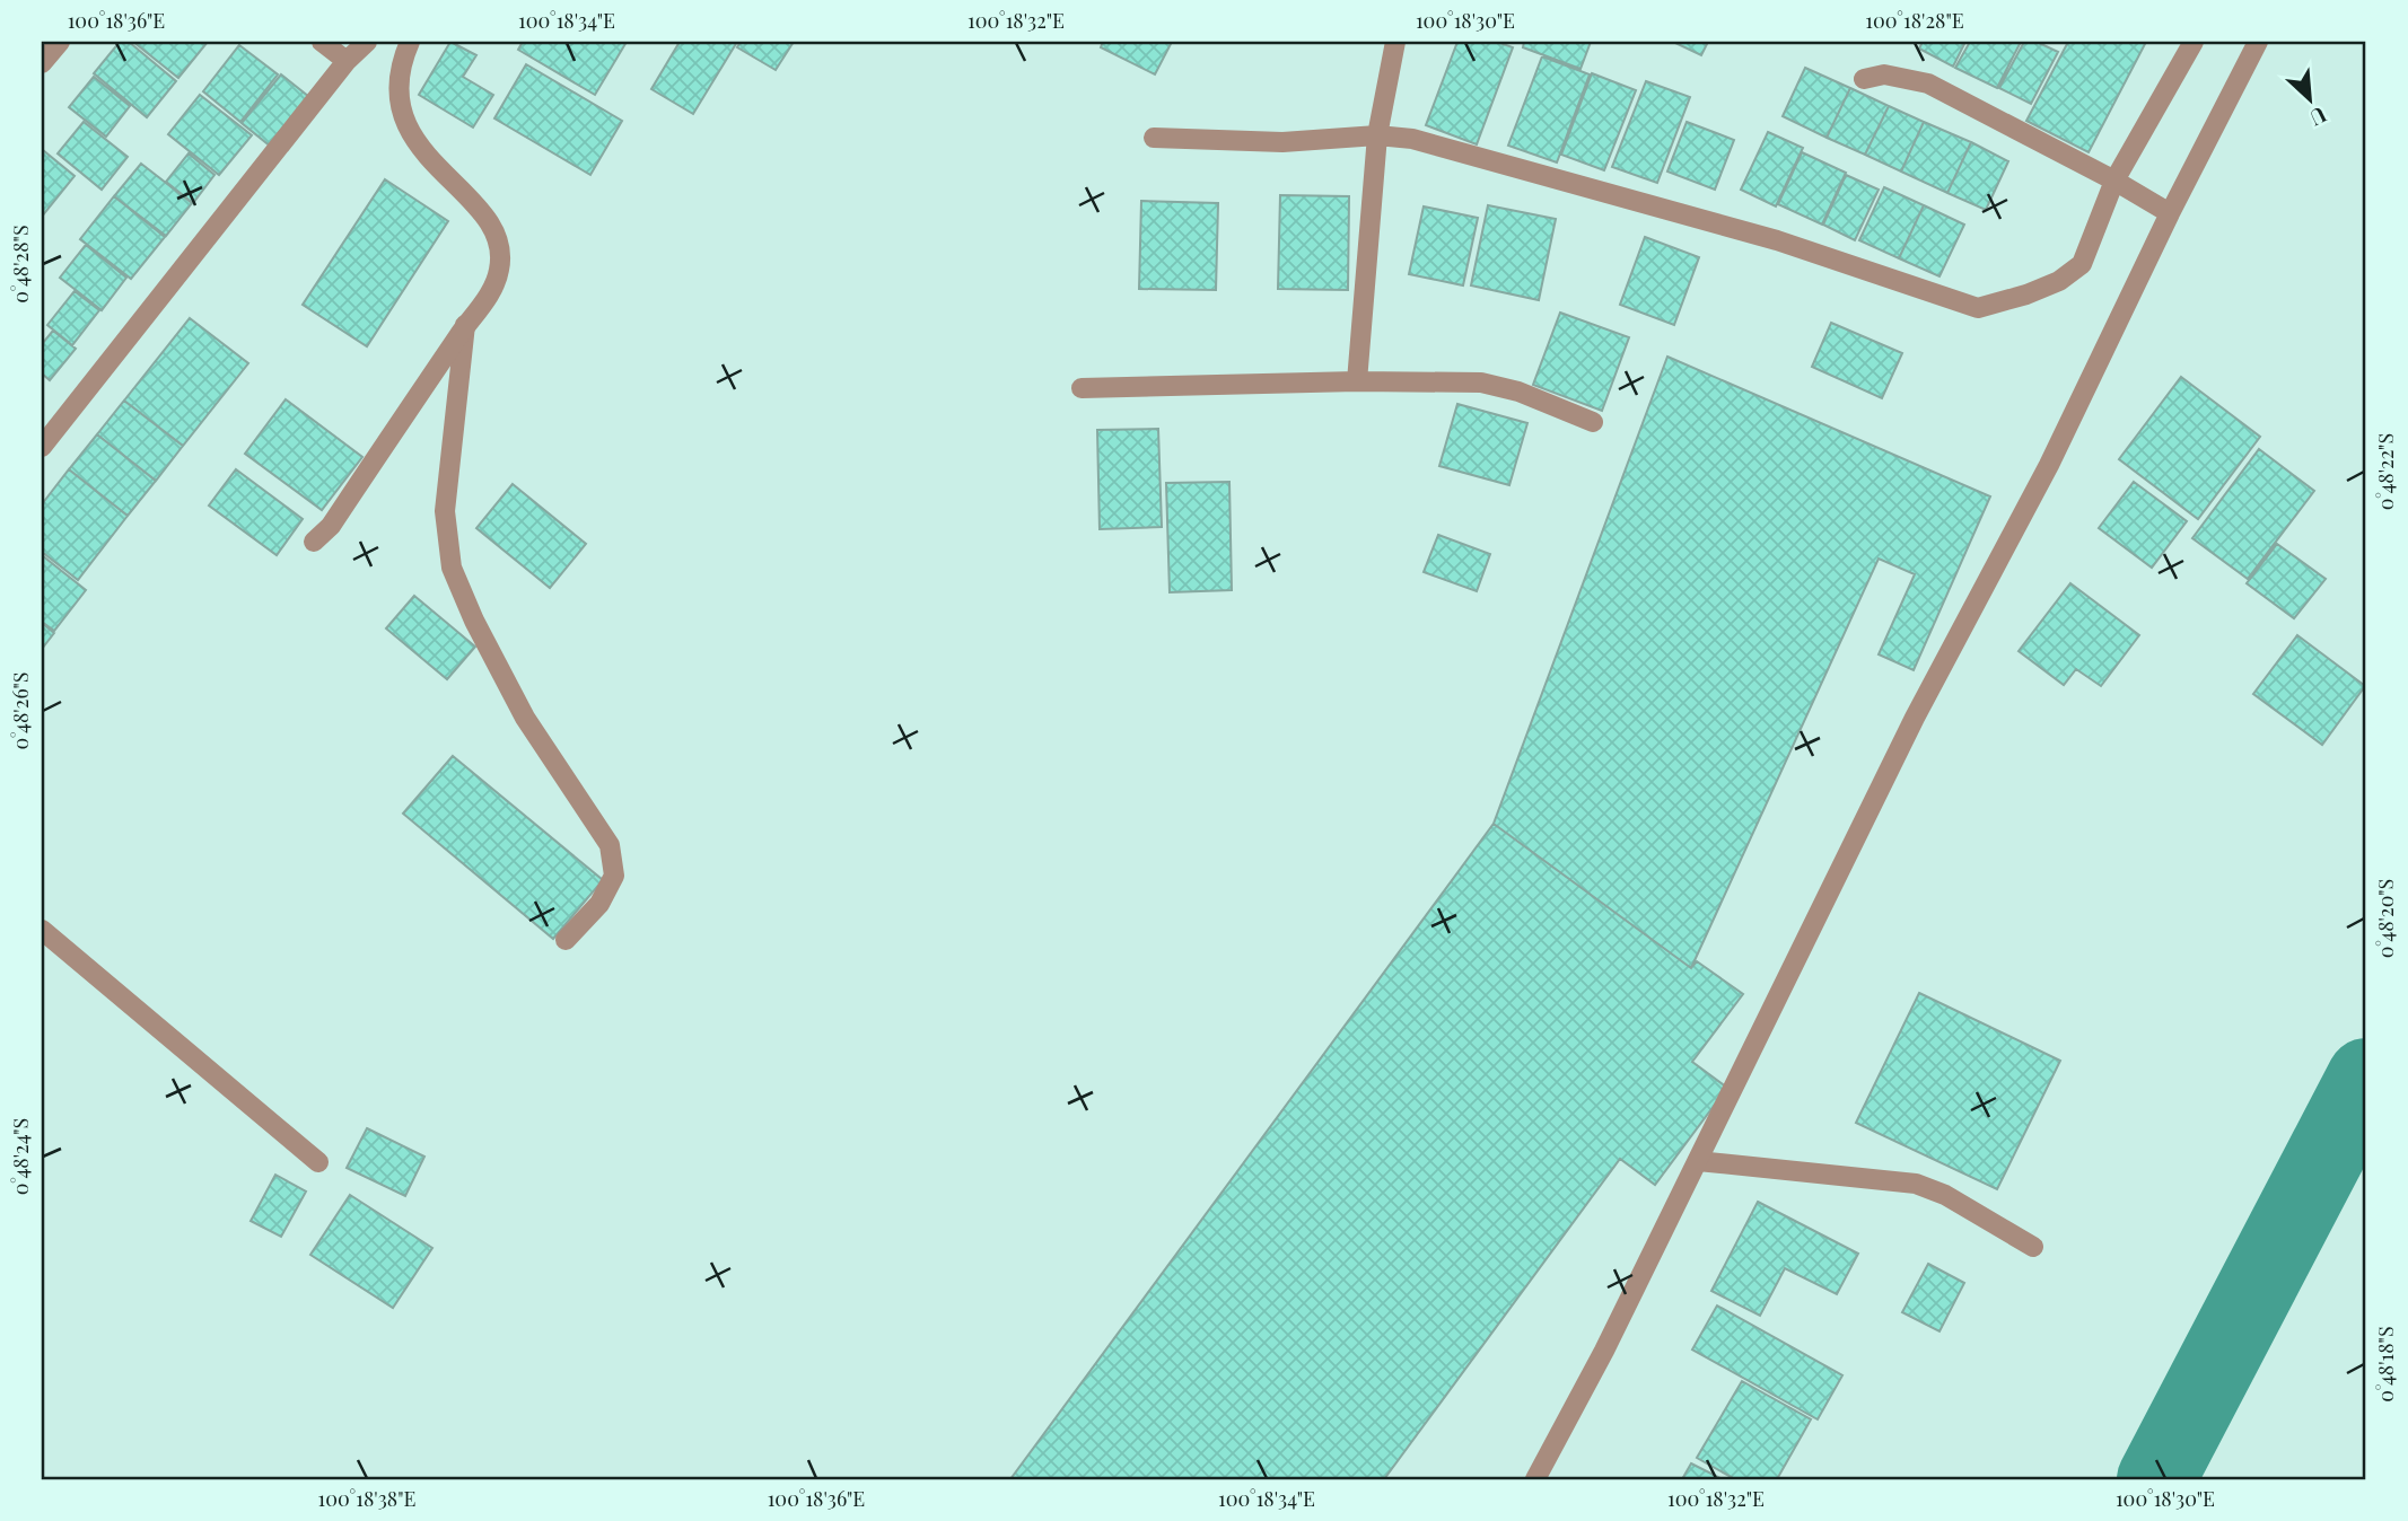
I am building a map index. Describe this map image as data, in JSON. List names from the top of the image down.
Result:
{
  "north": "bottom right",
  "coordinates": [
    "100°18'36\"E",
    "100°18'34\"E",
    "100°18'32\"E",
    "100°18'30\"E",
    "100°18'28\"E",
    "0°48'28\"S",
    "0°48'22\"S",
    "0°48'26\"S",
    "0°48'20\"S",
    "0°48'24\"S",
    "0°48'18\"S",
    "100°18'38\"E"
  ]
}
